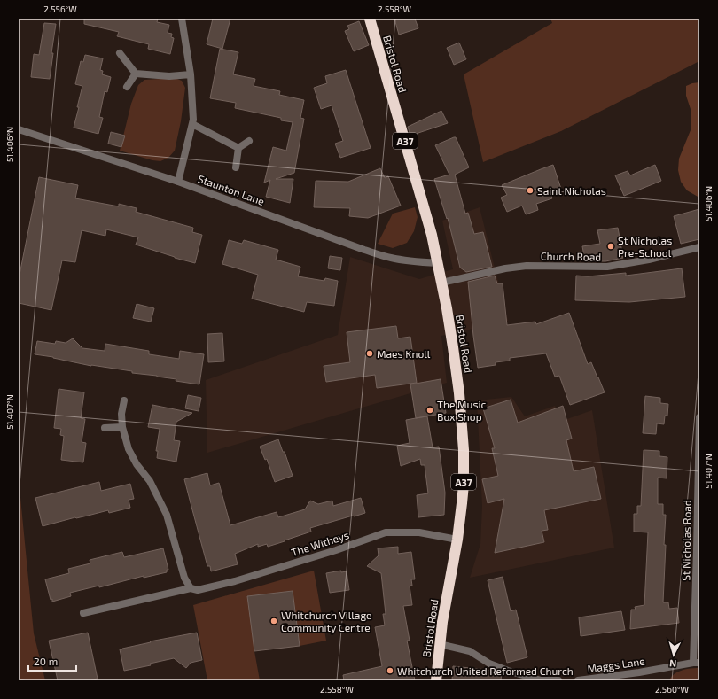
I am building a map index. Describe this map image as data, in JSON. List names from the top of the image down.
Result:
{
  "streets": {
    "highway": ["Bristol Road", "A37"],
    "street": [
      "Staunton Lane",
      "Church Road",
      "St Nicholas Road",
      "The Witheys",
      "Maggs Lane"
    ]
  },
  "crossings": [
    ["Bristol Road", "Staunton Lane"],
    ["Bristol Road", "Church Road"],
    ["Bristol Road", "The Witheys"],
    ["St Nicholas Road", "Maggs Lane"]
  ],
  "places": [
    "Saint Nicholas",
    "St Nicholas Pre-School",
    "Maes Knoll",
    "The Music Box Shop",
    "Whitchurch Village Community Centre",
    "Whitchurch United Reformed Church"
  ],
  "scale_bar": "20 m",
  "north": "bottom",
  "coordinates": [
    "2.556°W",
    "2.558°W",
    "51.406°N",
    "51.407°N",
    "2.560°W"
  ]
}
